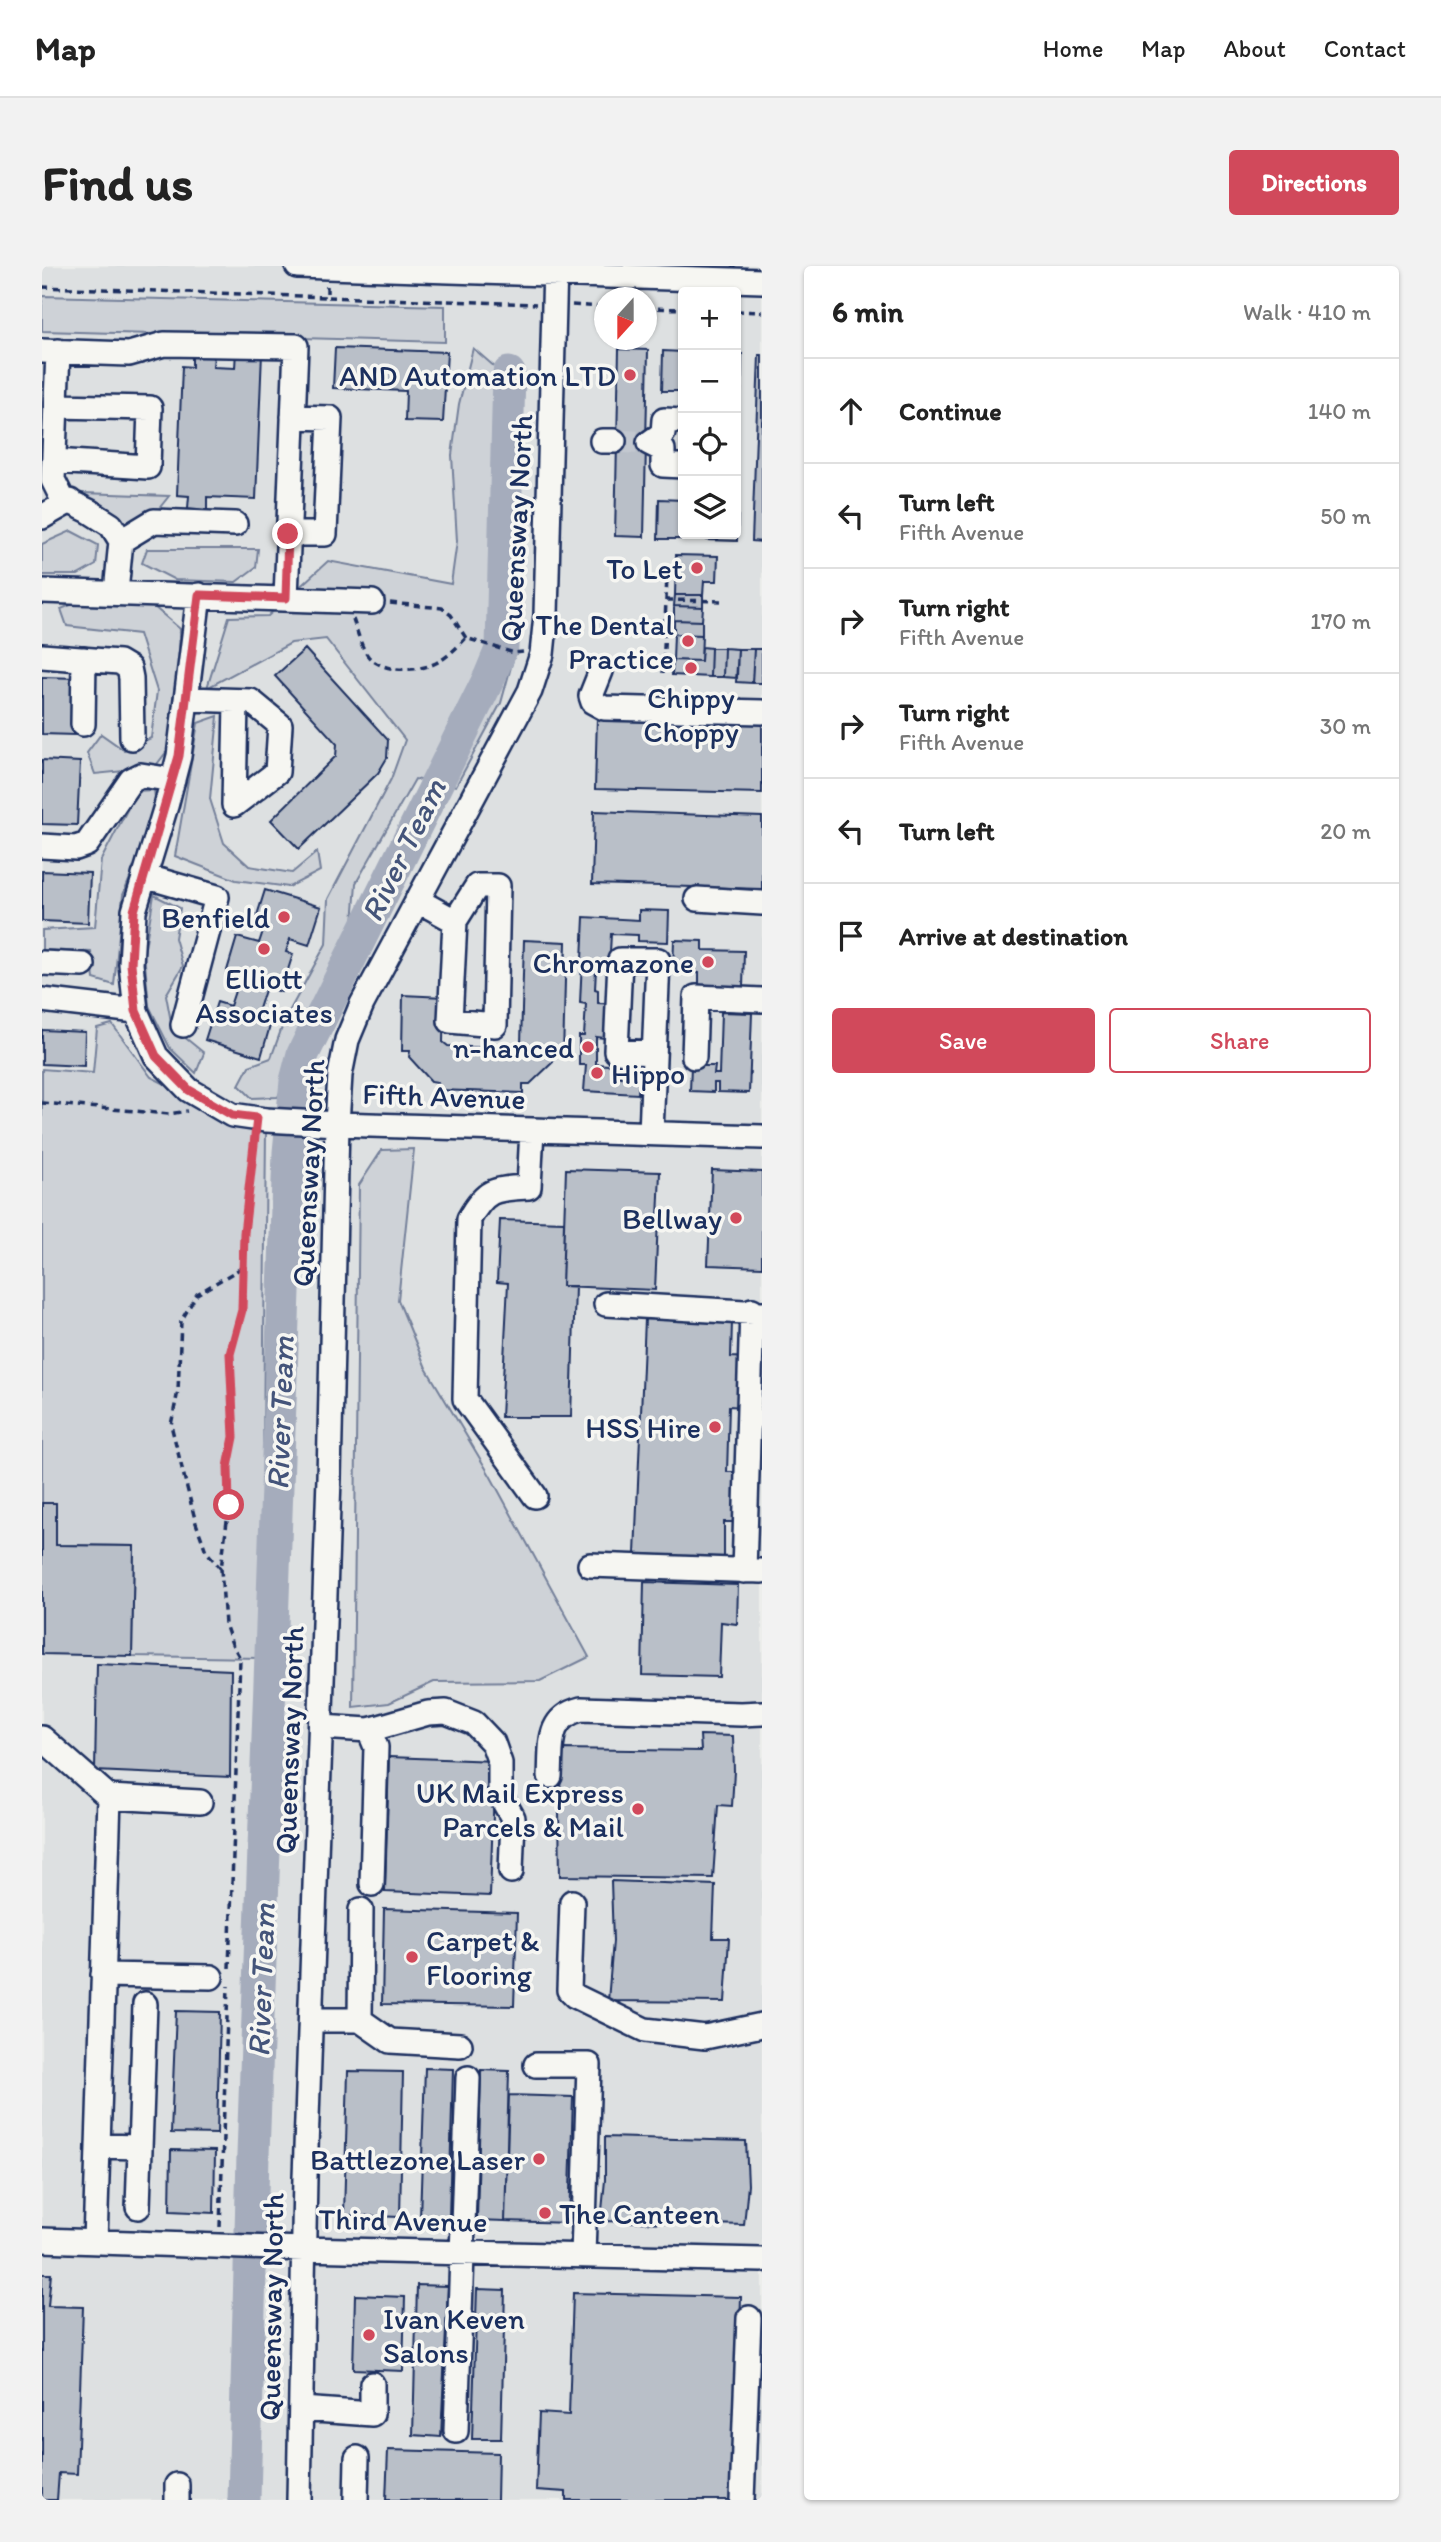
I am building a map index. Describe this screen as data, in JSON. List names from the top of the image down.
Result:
{
  "streets": {
    "street": ["Queensway North", "Fifth Avenue", "Third Avenue"]
  },
  "crossings": [
    ["Queensway North", "Fifth Avenue"],
    ["Queensway North", "Third Avenue"]
  ],
  "water": ["River Team"],
  "places": [
    "AND Automation LTD",
    "To Let",
    "The Dental Practice",
    "Chippy Choppy",
    "Benfield",
    "Elliott Associates",
    "Chromazone",
    "n-hanced",
    "Hippo",
    "Bellway",
    "HSS Hire",
    "UK Mail Express Parcels & Mail",
    "Carpet & Flooring",
    "Battlezone Laser",
    "The Canteen",
    "Ivan Keven Salons"
  ],
  "north": "bottom",
  "page": {
    "header": "Map",
    "nav": [
      "Home",
      "Map",
      "About",
      "Contact"
    ],
    "buttons": [
      "Directions",
      ["Save", "Share"]
    ],
    "title": "Find us",
    "heading": ["6 min", "Walk · 410 m"],
    "map_buttons": ["+", "−"],
    "list": [
      ["Continue", "140 m"],
      ["Turn left", "Fifth Avenue", "50 m"],
      ["Turn right", "Fifth Avenue", "170 m"],
      ["Turn right", "Fifth Avenue", "30 m"],
      ["Turn left", "20 m"],
      "Arrive at destination"
    ]
  }
}
